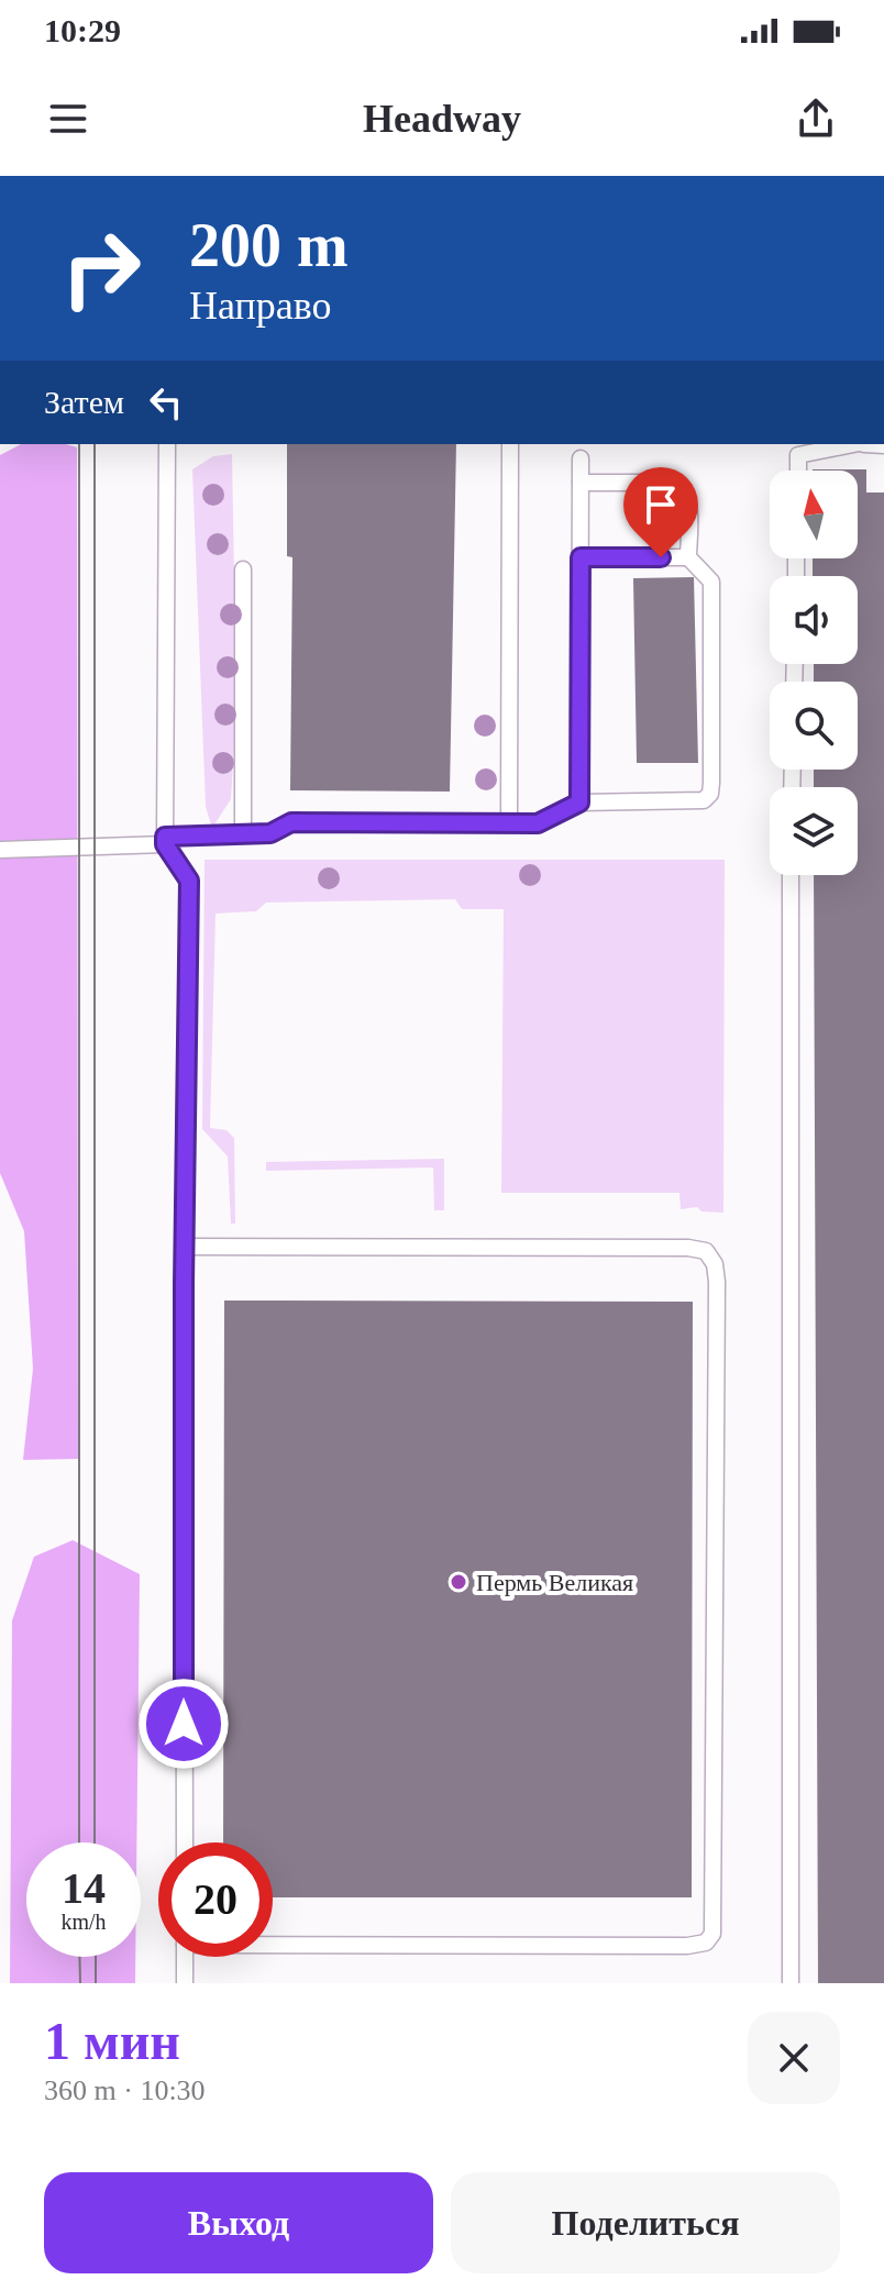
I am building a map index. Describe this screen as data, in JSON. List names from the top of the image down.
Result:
{
  "places": ["Пермь Великая"],
  "north": "top",
  "page": {
    "status": "10:29",
    "header": "Headway",
    "turn": ["200 m", "Направо"],
    "then": "Затем",
    "speed": "14 km/h",
    "limit": "20",
    "heading": ["1 мин", "360 m · 10:30"],
    "buttons": ["Выход", "Поделиться"]
  }
}
